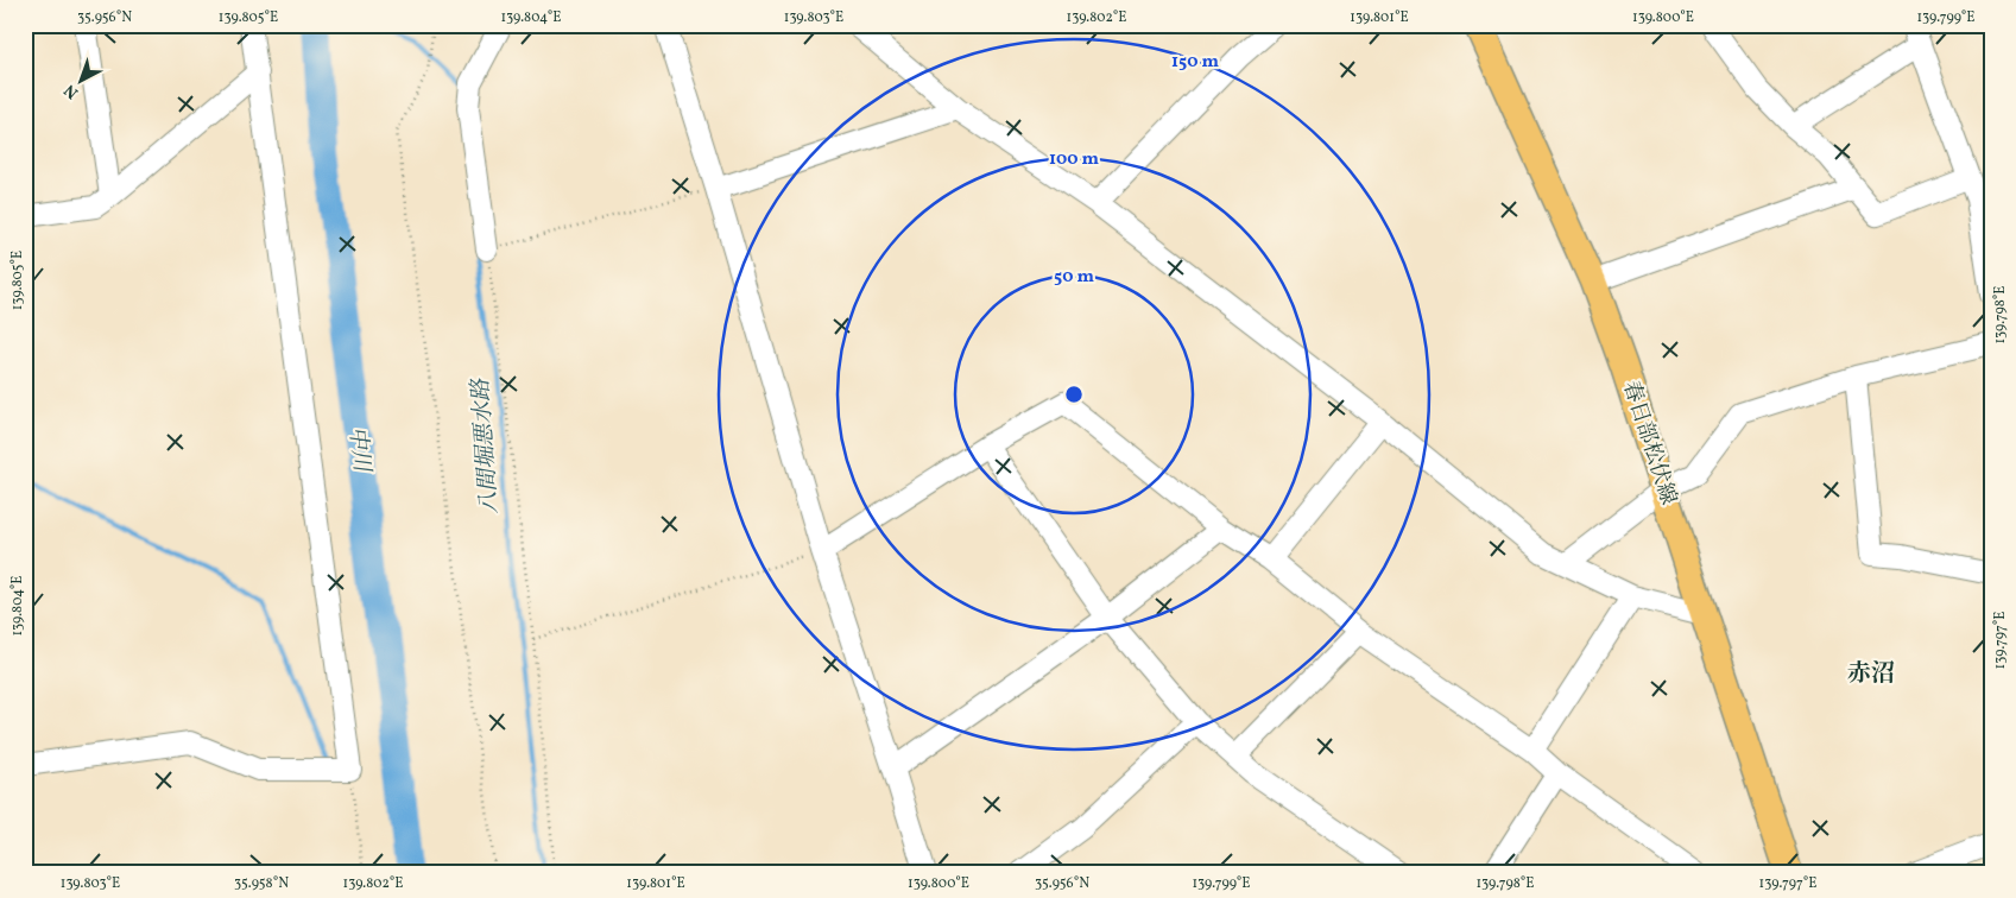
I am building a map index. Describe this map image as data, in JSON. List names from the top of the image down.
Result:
{
  "streets": {
    "main road": ["春日部松伏線"]
  },
  "districts": ["赤沼"],
  "water": ["八間堀悪水路", "中川"],
  "north": "bottom left",
  "coordinates": [
    "35.956°N",
    "139.805°E",
    "139.804°E",
    "139.803°E",
    "139.802°E",
    "139.801°E",
    "139.800°E",
    "139.799°E",
    "139.798°E",
    "139.797°E",
    "35.958°N"
  ],
  "rings": ["150 m", "100 m", "50 m"]
}
